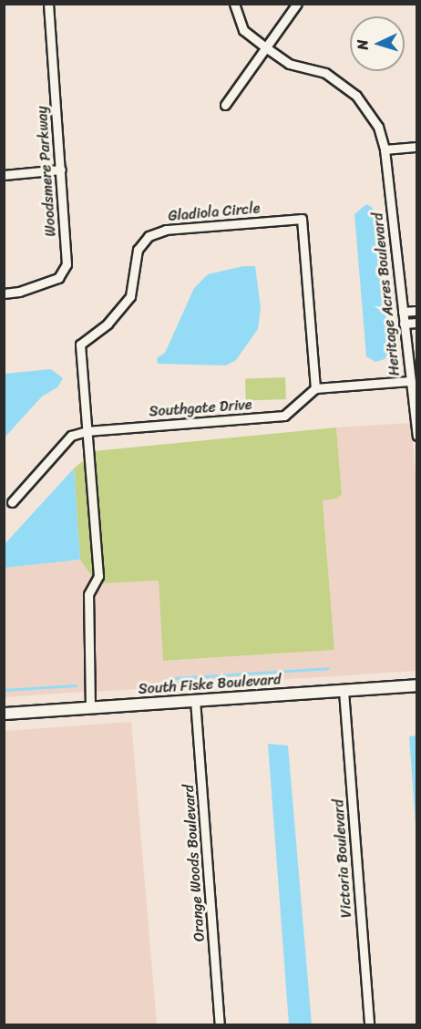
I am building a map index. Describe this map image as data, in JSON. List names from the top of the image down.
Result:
{
  "streets": {
    "main road": ["South Fiske Boulevard"],
    "street": [
      "Woodsmere Parkway",
      "Gladiola Circle",
      "Heritage Acres Boulevard",
      "Southgate Drive",
      "Victoria Boulevard",
      "Orange Woods Boulevard"
    ]
  },
  "crossings": [
    ["Gladiola Circle", "Southgate Drive"],
    ["South Fiske Boulevard", "Victoria Boulevard"],
    ["South Fiske Boulevard", "Orange Woods Boulevard"]
  ],
  "north": "left"
}
